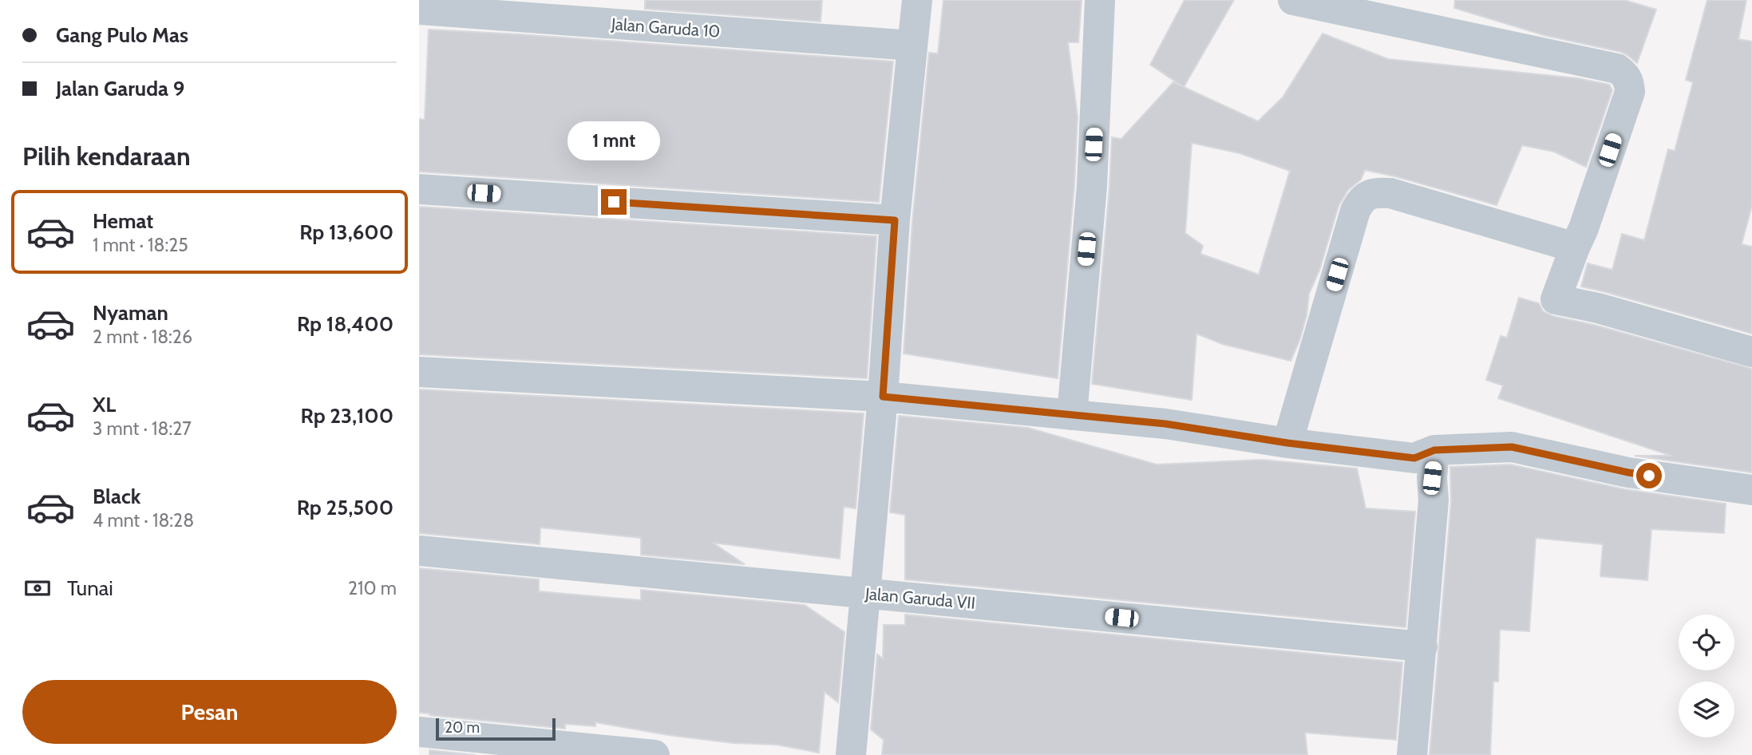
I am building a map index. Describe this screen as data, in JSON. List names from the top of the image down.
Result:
{
  "streets": {
    "street": ["Jalan Garuda 10", "Jalan Garuda VII"]
  },
  "scale_bar": "20 m",
  "page": {
    "banner": ["Gang Pulo Mas", "Jalan Garuda 9"],
    "bubble": "1 mnt",
    "heading": "Pilih kendaraan",
    "list": [
      {
        "name": "Hemat",
        "note": "1 mnt · 18:25",
        "value": "Rp 13,600"
      },
      {
        "name": "Nyaman",
        "note": "2 mnt · 18:26",
        "value": "Rp 18,400"
      },
      {
        "name": "XL",
        "note": "3 mnt · 18:27",
        "value": "Rp 23,100"
      },
      {
        "name": "Black",
        "note": "4 mnt · 18:28",
        "value": "Rp 25,500"
      }
    ],
    "pay": ["Tunai", "210 m"],
    "buttons": "Pesan",
    "scale": "20 m"
  }
}
